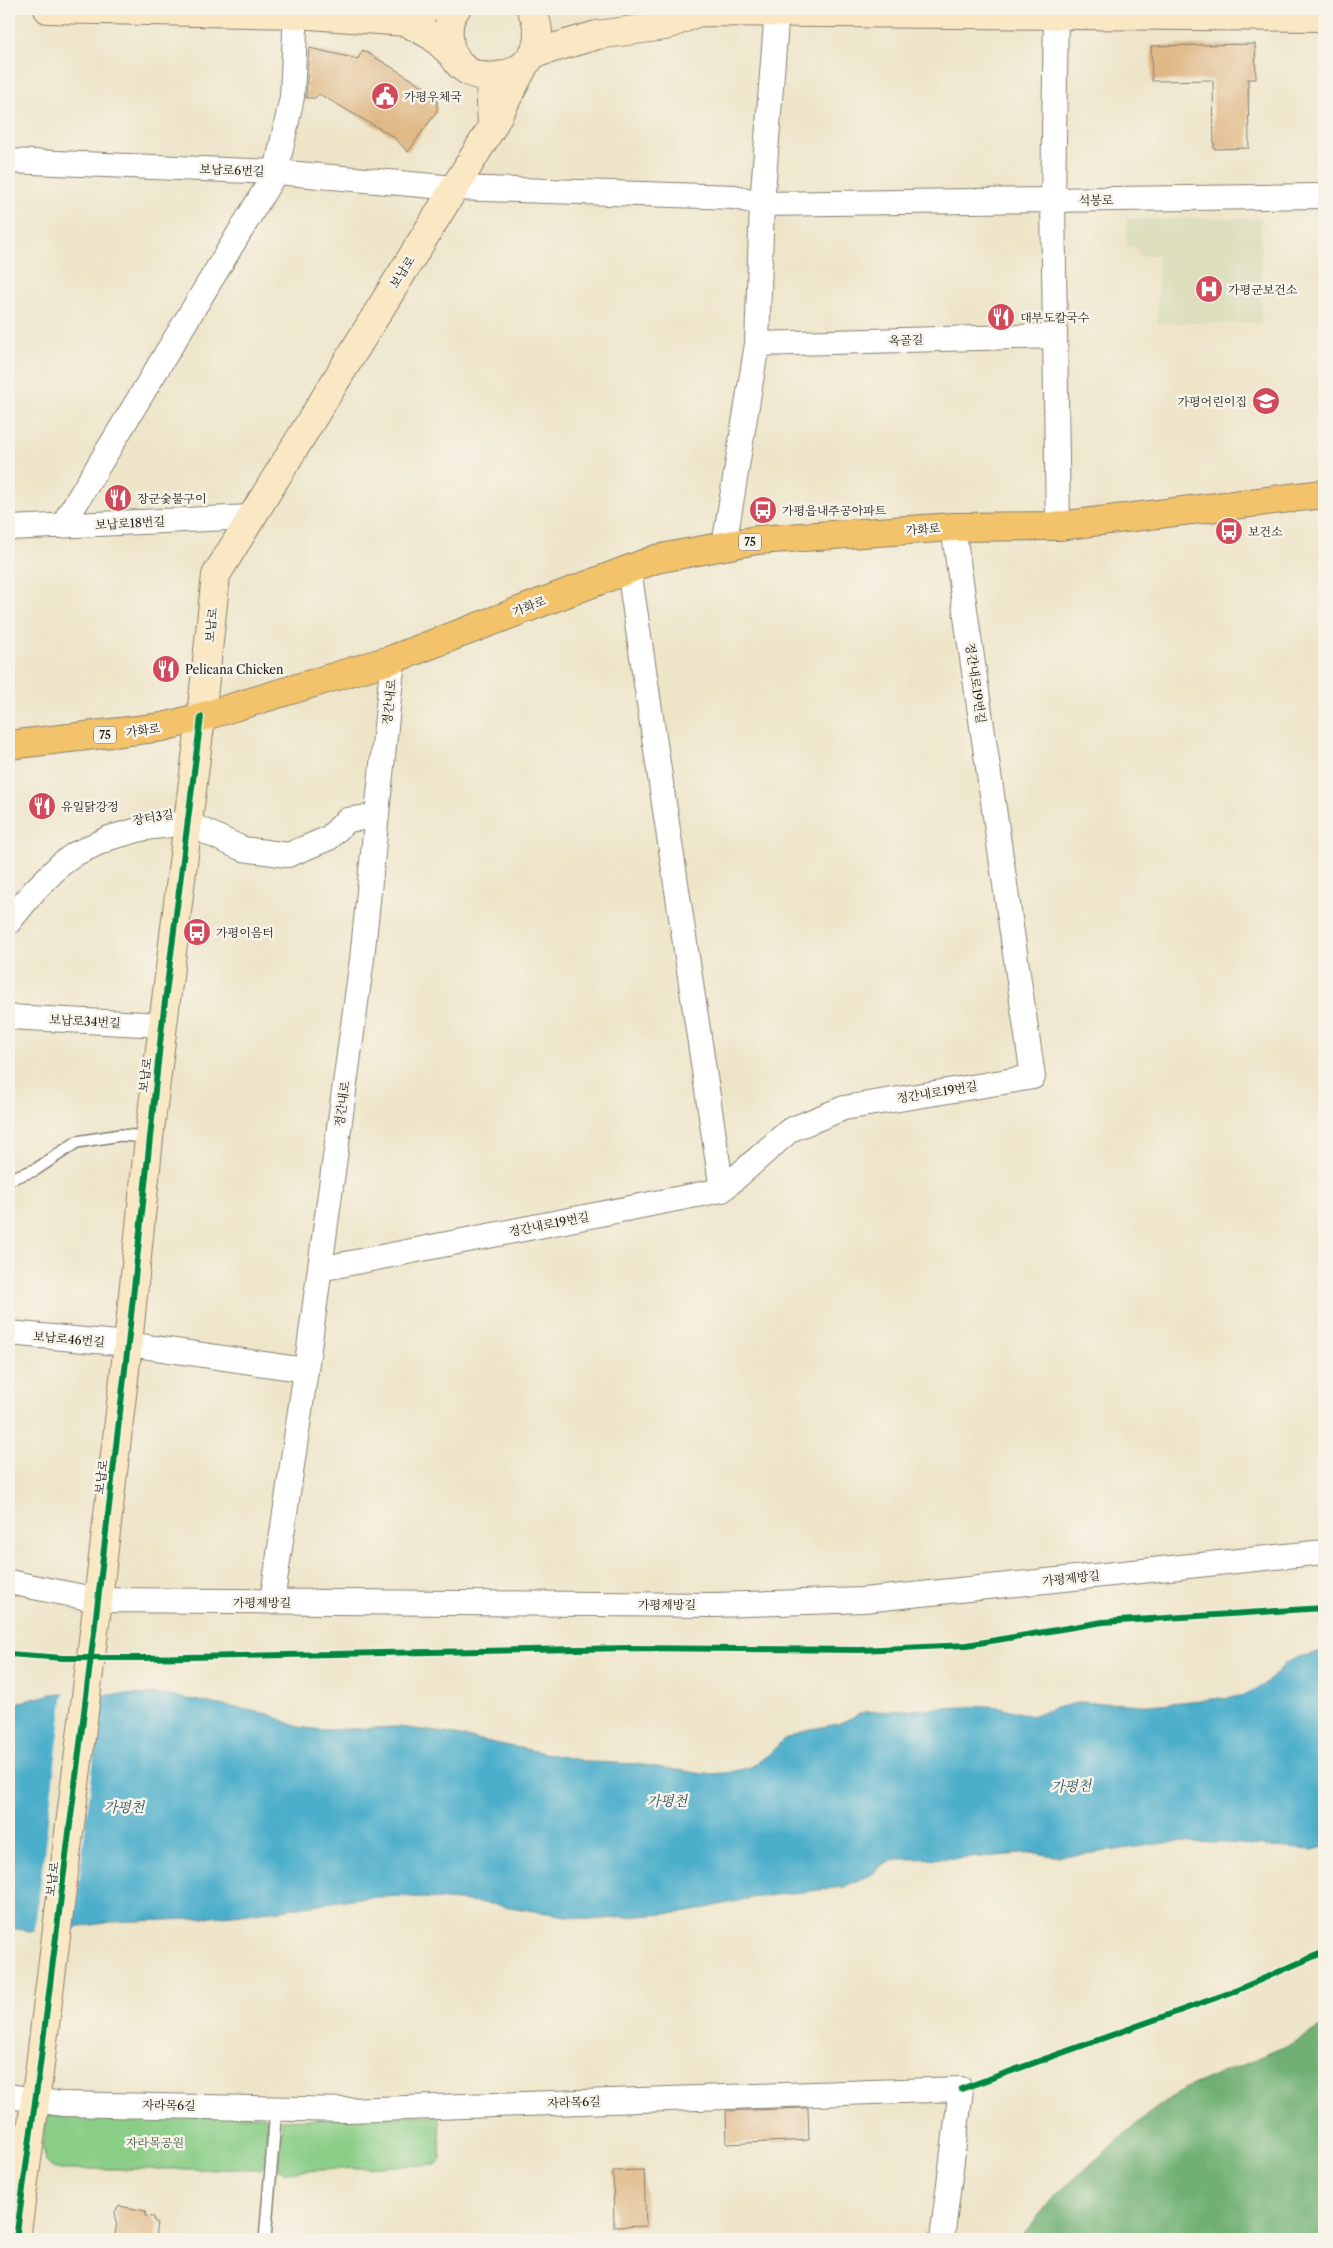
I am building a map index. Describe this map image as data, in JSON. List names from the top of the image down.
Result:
{
  "streets": {
    "main road": ["보납로", "가화로", "75"],
    "street": [
      "보납로6번길",
      "석봉로",
      "옥골길",
      "보납로18번길",
      "정간내로19번길",
      "정간내로",
      "장터3길",
      "보납로34번길",
      "보납로46번길",
      "가평제방길",
      "자라목6길"
    ]
  },
  "crossings": [
    ["보납로6번길", "보납로"],
    ["보납로", "보납로18번길"],
    ["보납로", "가화로"],
    ["보납로", "장터3길"],
    ["보납로", "보납로34번길"],
    ["보납로", "보납로46번길"],
    ["보납로", "가평제방길"],
    ["보납로", "자라목6길"],
    ["가화로", "정간내로19번길"],
    ["가화로", "정간내로"],
    ["정간내로19번길", "정간내로"],
    ["정간내로", "장터3길"],
    ["정간내로", "가평제방길"]
  ],
  "water": ["가평천"],
  "parks": ["자라목공원"],
  "places": {
    "public building": ["가평우체국"],
    "hospital": ["가평군보건소"],
    "restaurant": [
      "대부도칼국수",
      "장군숯불구이",
      "Pelicana Chicken",
      "유일닭강정"
    ],
    "school or university": ["가평어린이집"],
    "bus stop": ["가평읍내주공아파트", "보건소", "가평이음터"]
  }
}
